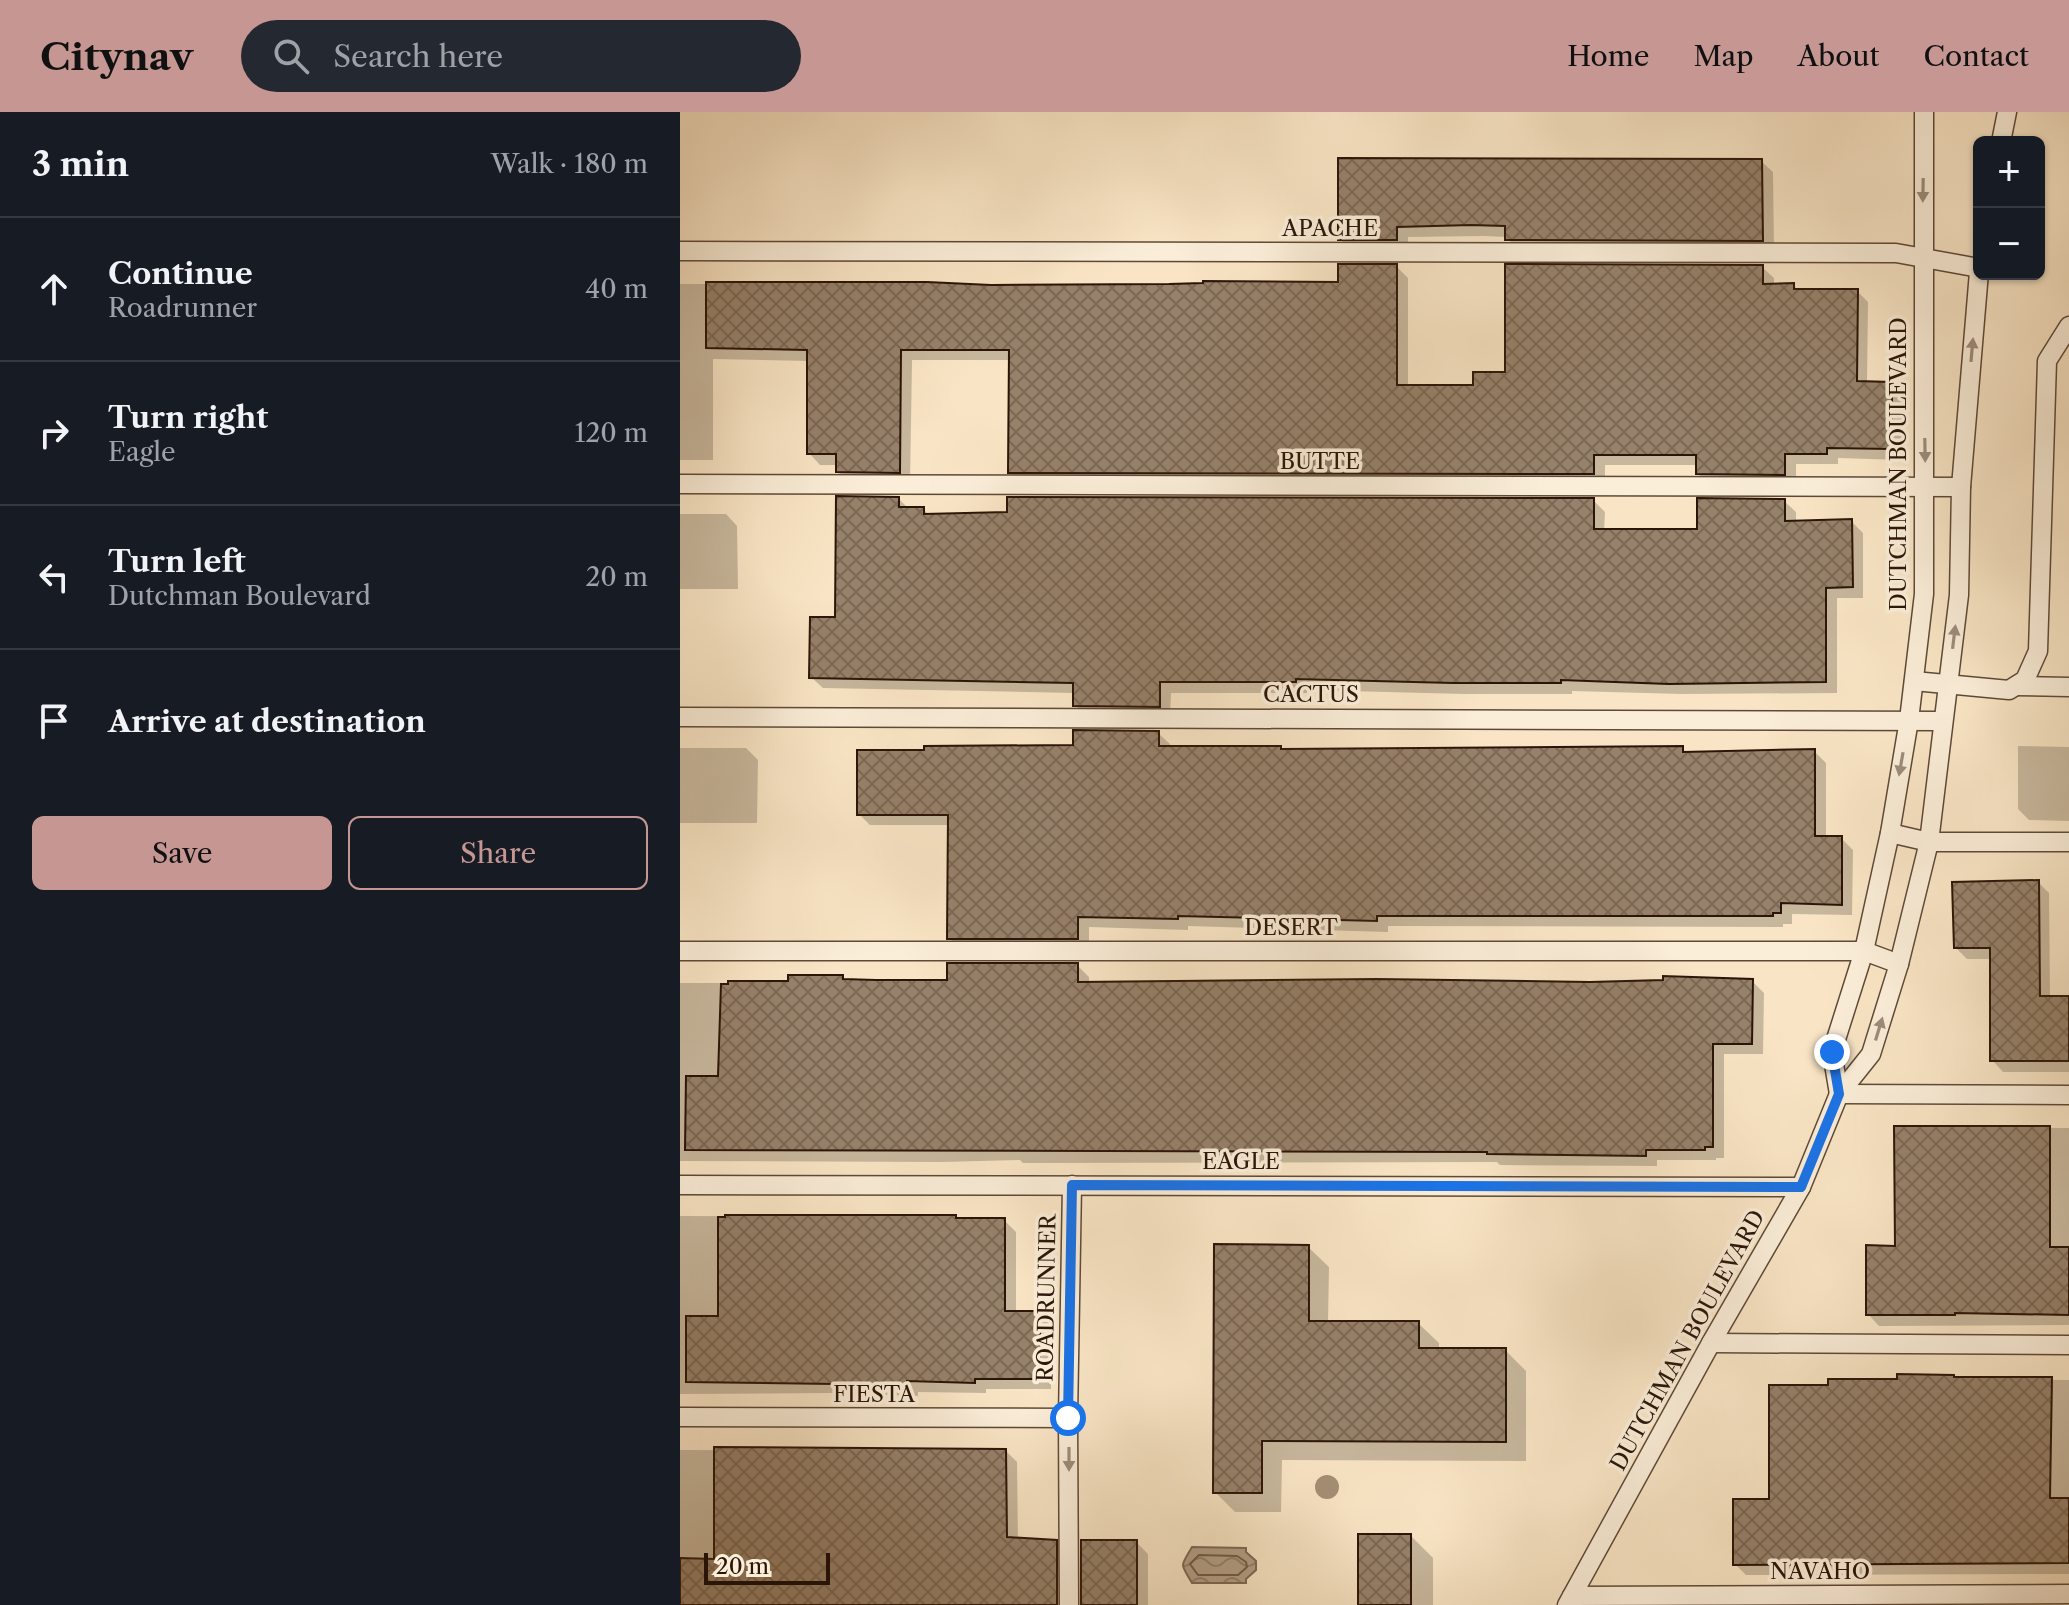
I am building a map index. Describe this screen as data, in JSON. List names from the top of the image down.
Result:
{
  "streets": {
    "lane": [
      "APACHE",
      "BUTTE",
      "DUTCHMAN BOULEVARD",
      "CACTUS",
      "DESERT",
      "EAGLE",
      "ROADRUNNER",
      "FIESTA",
      "NAVAHO"
    ]
  },
  "crossings": [
    ["APACHE", "DUTCHMAN BOULEVARD"],
    ["BUTTE", "DUTCHMAN BOULEVARD"],
    ["DUTCHMAN BOULEVARD", "CACTUS"],
    ["DUTCHMAN BOULEVARD", "DESERT"],
    ["DUTCHMAN BOULEVARD", "EAGLE"],
    ["DUTCHMAN BOULEVARD", "NAVAHO"],
    ["EAGLE", "ROADRUNNER"],
    ["ROADRUNNER", "FIESTA"]
  ],
  "one_way": ["ROADRUNNER"],
  "scale_bar": "20 m",
  "page": {
    "header": "Citynav",
    "search": "Search here",
    "nav": [
      "Home",
      "Map",
      "About",
      "Contact"
    ],
    "heading": ["3 min", "Walk · 180 m"],
    "map_buttons": ["+", "−"],
    "list": [
      ["Continue", "Roadrunner", "40 m"],
      ["Turn right", "Eagle", "120 m"],
      ["Turn left", "Dutchman Boulevard", "20 m"],
      "Arrive at destination"
    ],
    "buttons": ["Save", "Share"],
    "scale": "20 m"
  }
}
